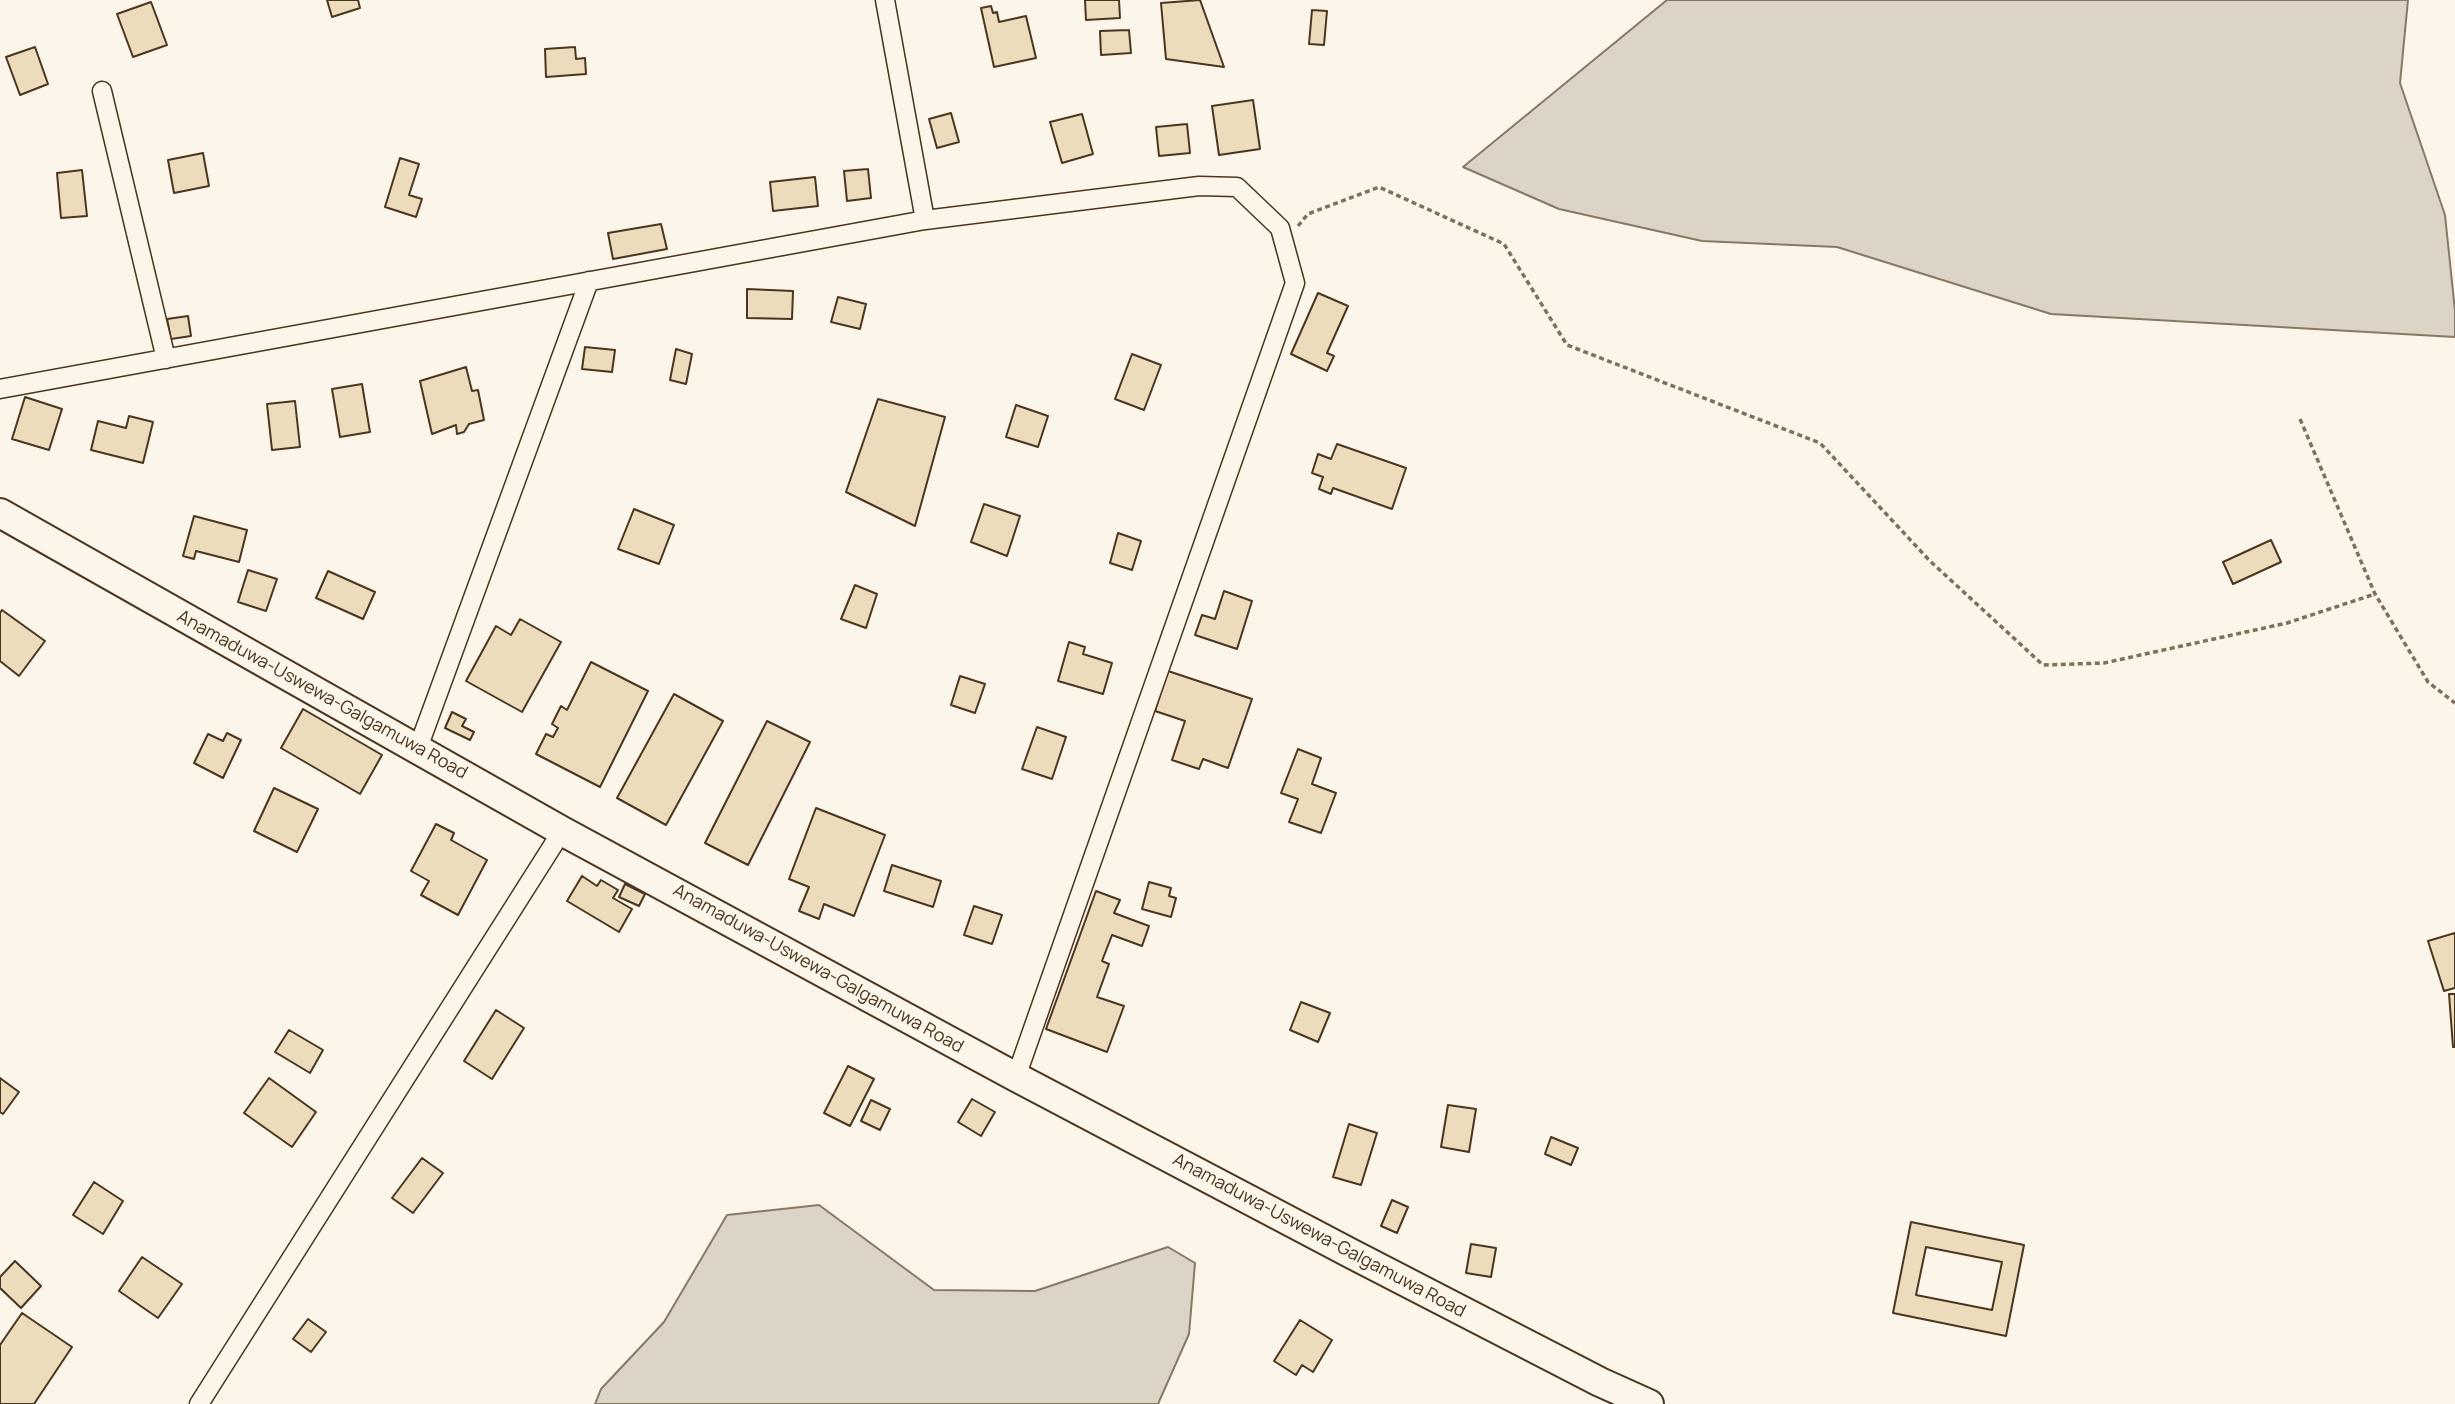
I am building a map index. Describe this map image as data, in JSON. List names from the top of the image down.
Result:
{
  "streets": {
    "main road": ["Anamaduwa-Uswewa-Galgamuwa Road"]
  }
}
